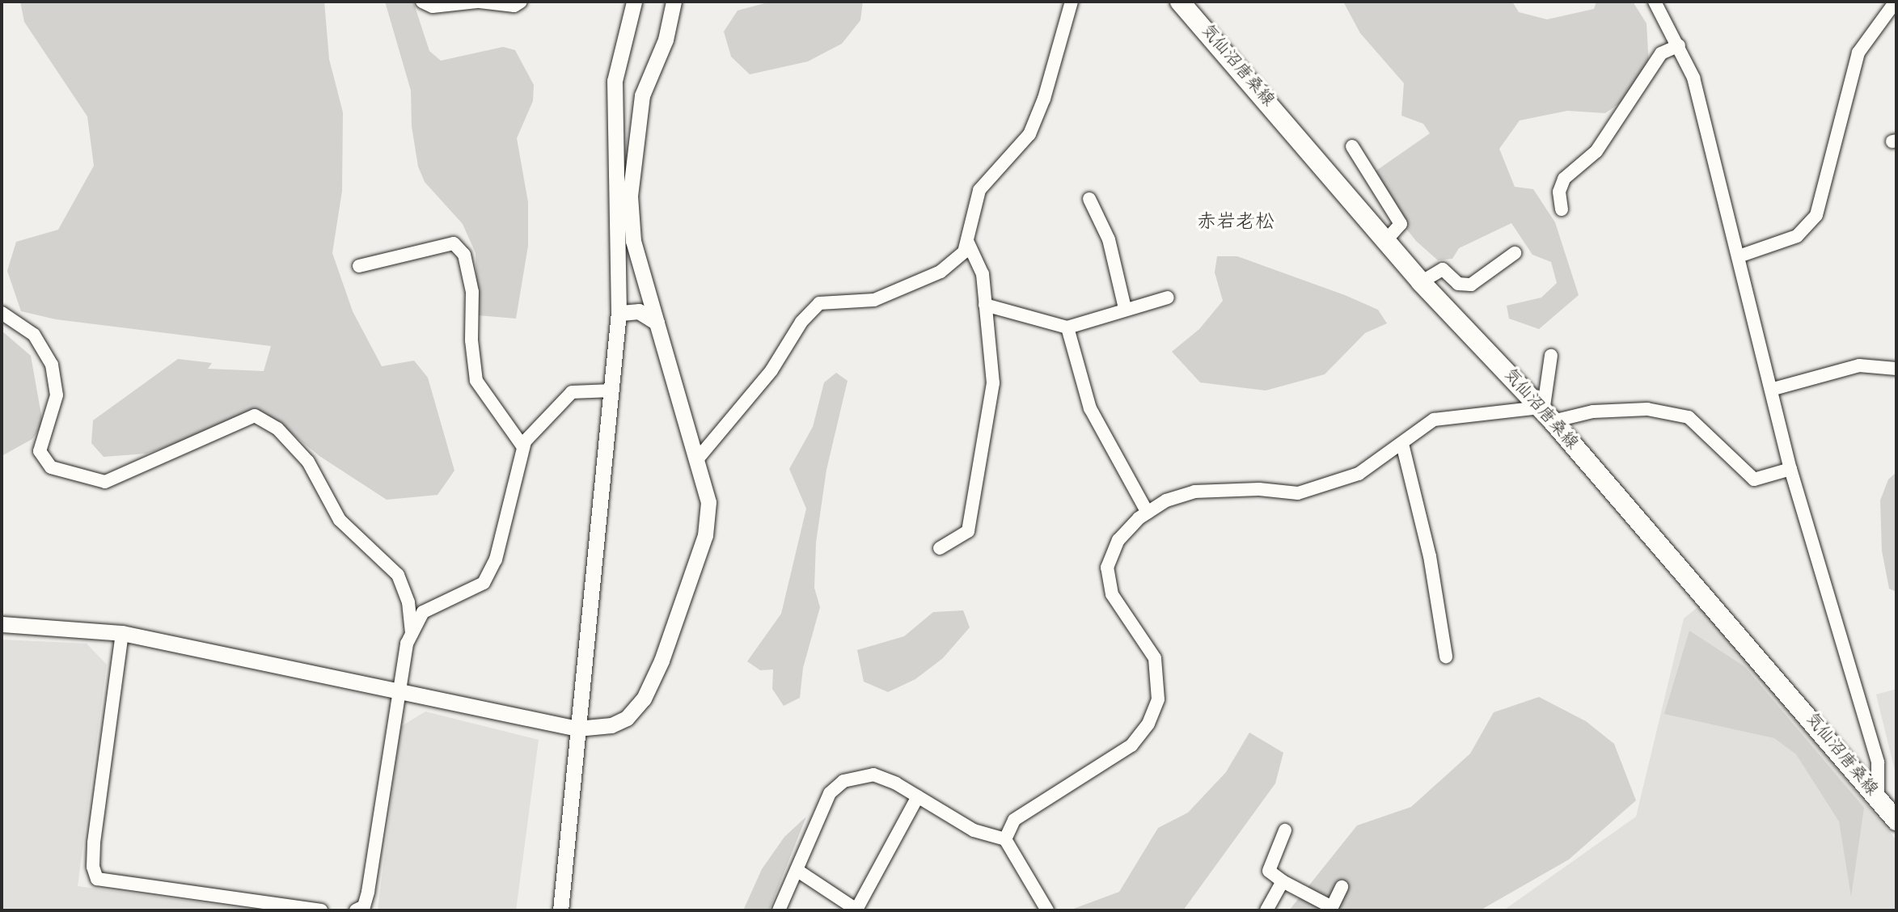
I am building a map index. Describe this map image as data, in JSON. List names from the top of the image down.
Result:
{
  "streets": {
    "main road": ["気仙沼唐桑線"]
  },
  "districts": ["赤岩老松"]
}
